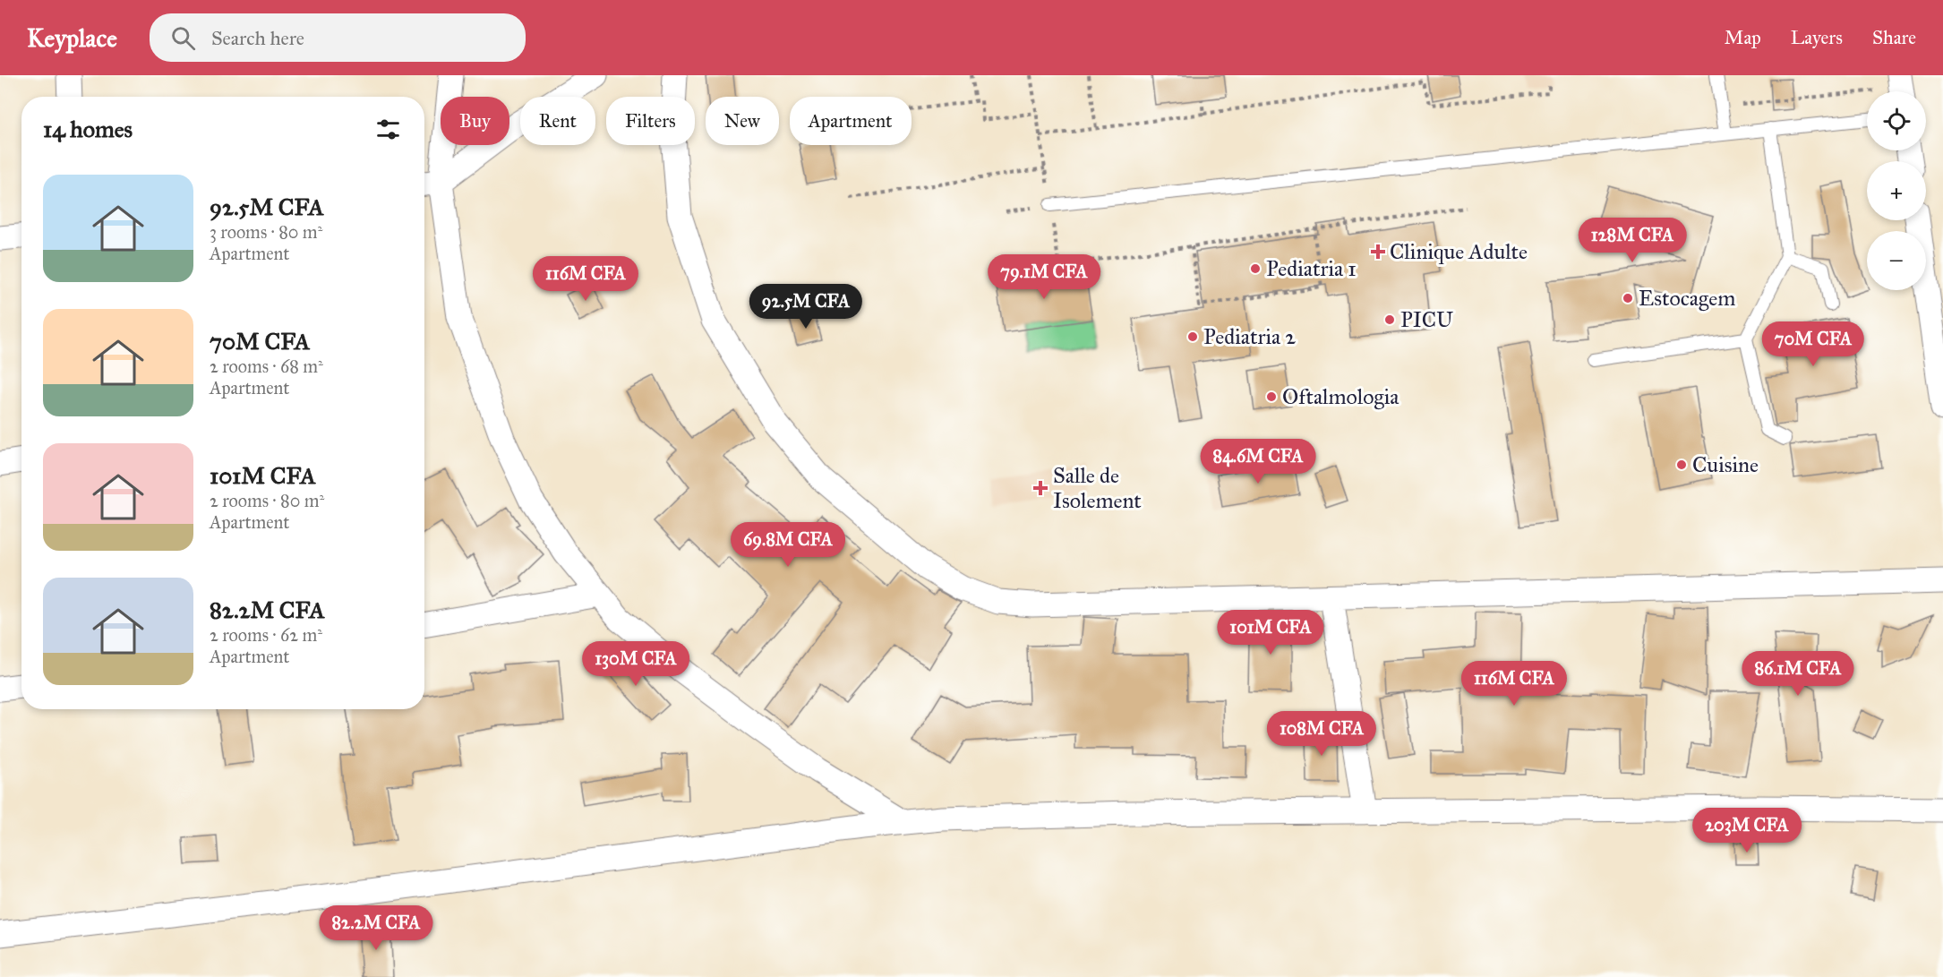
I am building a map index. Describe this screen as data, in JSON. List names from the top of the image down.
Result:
{
  "places": {
    "health": ["Clinique Adulte", "Salle de Isolement"],
    "other": [
      "Pediatria 1",
      "Estocagem",
      "PICU",
      "Pediatria 2",
      "Oftalmologia",
      "Cuisine"
    ]
  },
  "page": {
    "header": "Keyplace",
    "search": "Search here",
    "nav": ["Map", "Layers", "Share"],
    "map_buttons": ["+", "−"],
    "chip": [
      "Buy",
      "Rent",
      "Filters",
      "New",
      "Apartment"
    ],
    "heading": "14 homes",
    "list": [
      {
        "name": "92.5M CFA",
        "note": "3 rooms · 80 m² · Apartment"
      },
      {
        "name": "70M CFA",
        "note": "2 rooms · 68 m² · Apartment"
      },
      {
        "name": "101M CFA",
        "note": "2 rooms · 80 m² · Apartment"
      },
      {
        "name": "82.2M CFA",
        "note": "2 rooms · 62 m² · Apartment"
      }
    ],
    "price": [
      "128M CFA",
      "79.1M CFA",
      "116M CFA",
      "92.5M CFA",
      "70M CFA",
      "84.6M CFA",
      "69.8M CFA",
      "101M CFA",
      "130M CFA",
      "86.1M CFA",
      "116M CFA",
      "108M CFA",
      "203M CFA",
      "82.2M CFA"
    ]
  }
}
